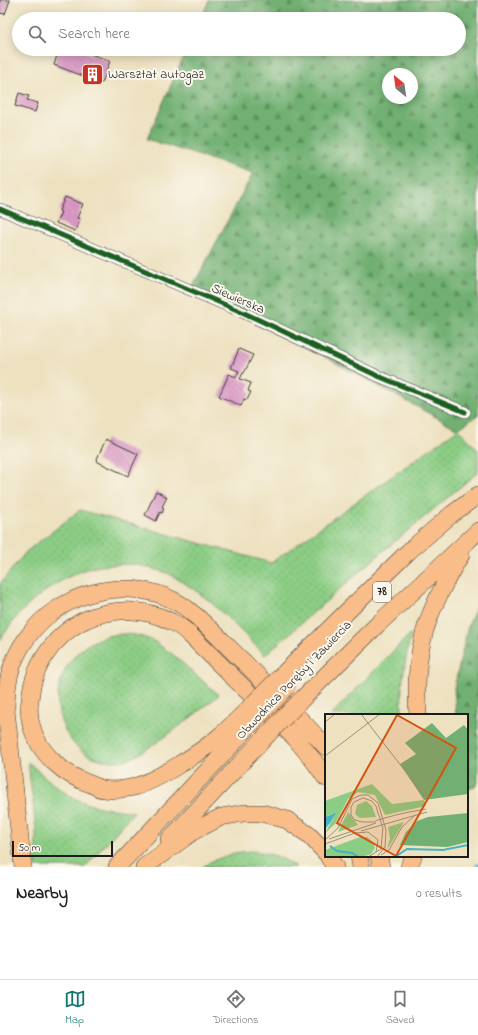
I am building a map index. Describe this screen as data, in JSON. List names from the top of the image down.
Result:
{
  "streets": {
    "main road": ["78", "Obwodnica Poręby i Zawiercia"],
    "street": ["Siewierska"]
  },
  "places": {
    "building": ["Warsztat autogaz"]
  },
  "scale_bar": "50 m",
  "north": "top left",
  "page": {
    "search": "Search here",
    "scale": "50 m",
    "heading": ["Nearby", "0 results"],
    "nav": ["Map", "Directions", "Saved"]
  }
}
